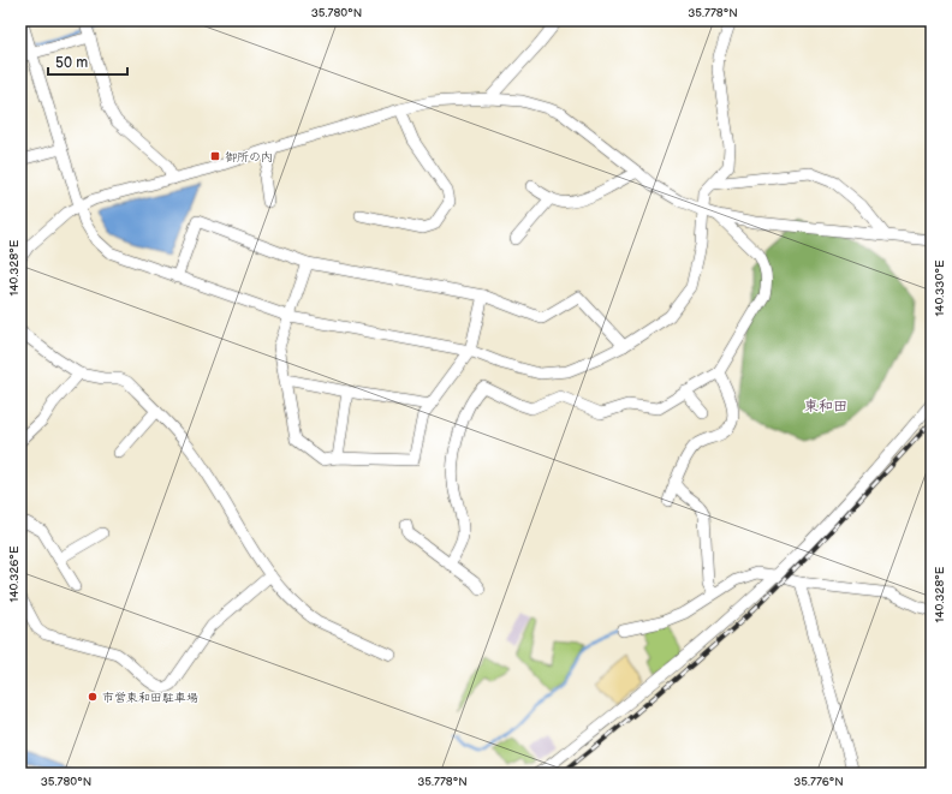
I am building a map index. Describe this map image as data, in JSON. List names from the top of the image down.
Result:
{
  "districts": ["東和田"],
  "places": {
    "transit": ["御所の内"],
    "other": ["市営東和田駐車場"]
  },
  "scale_bar": "50 m",
  "coordinates": [
    "35.780°N",
    "35.778°N",
    "140.328°E",
    "140.330°E",
    "140.326°E",
    "35.776°N"
  ]
}
